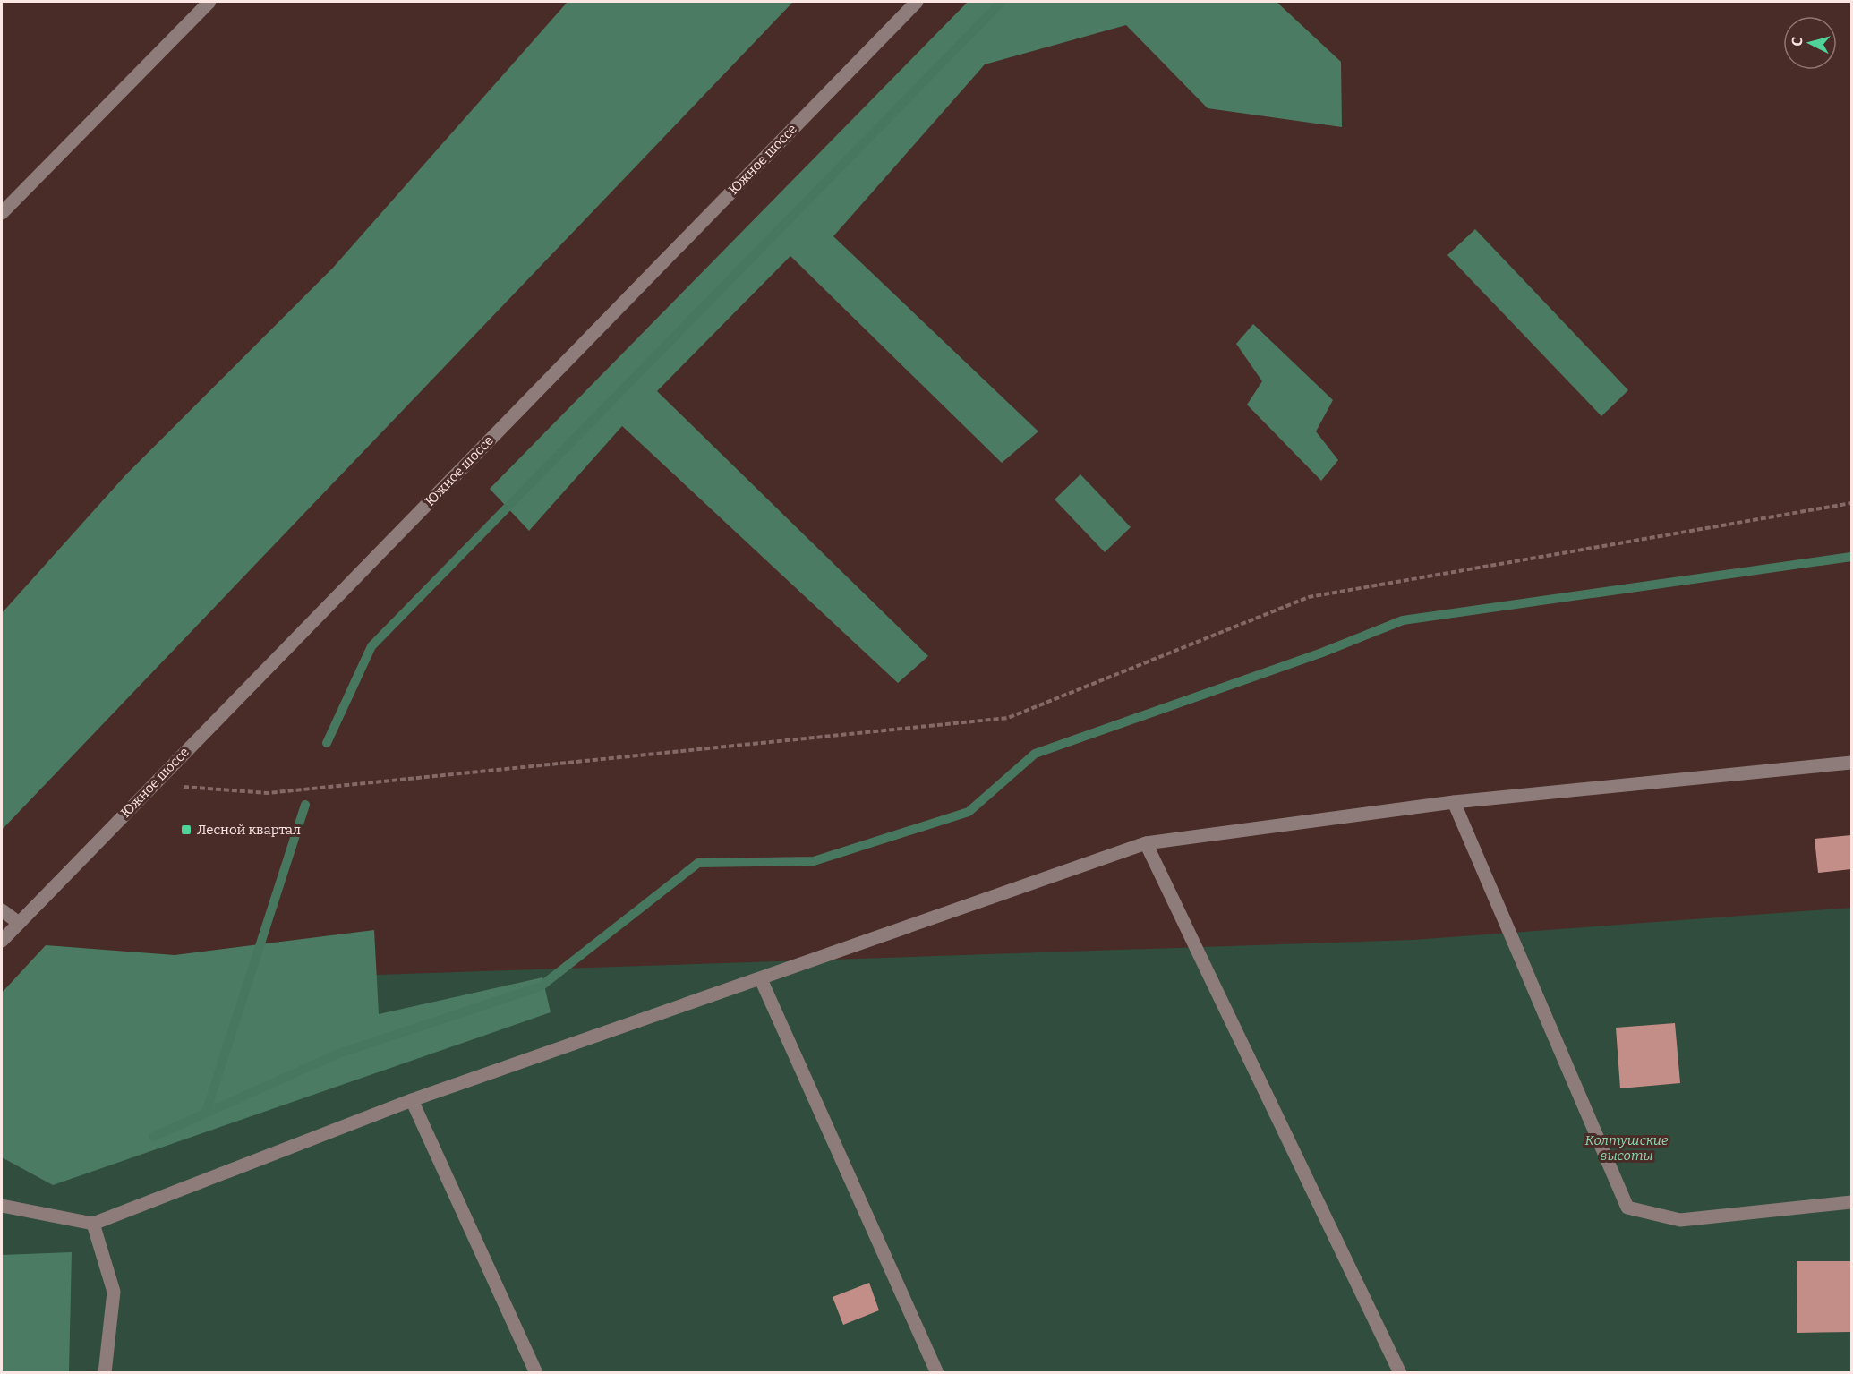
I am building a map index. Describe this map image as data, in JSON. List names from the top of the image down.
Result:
{
  "streets": {
    "street": ["Южное шоссе"]
  },
  "parks": ["Колтушские высоты"],
  "places": {
    "transit": ["Лесной квартал"]
  },
  "north": "left"
}
